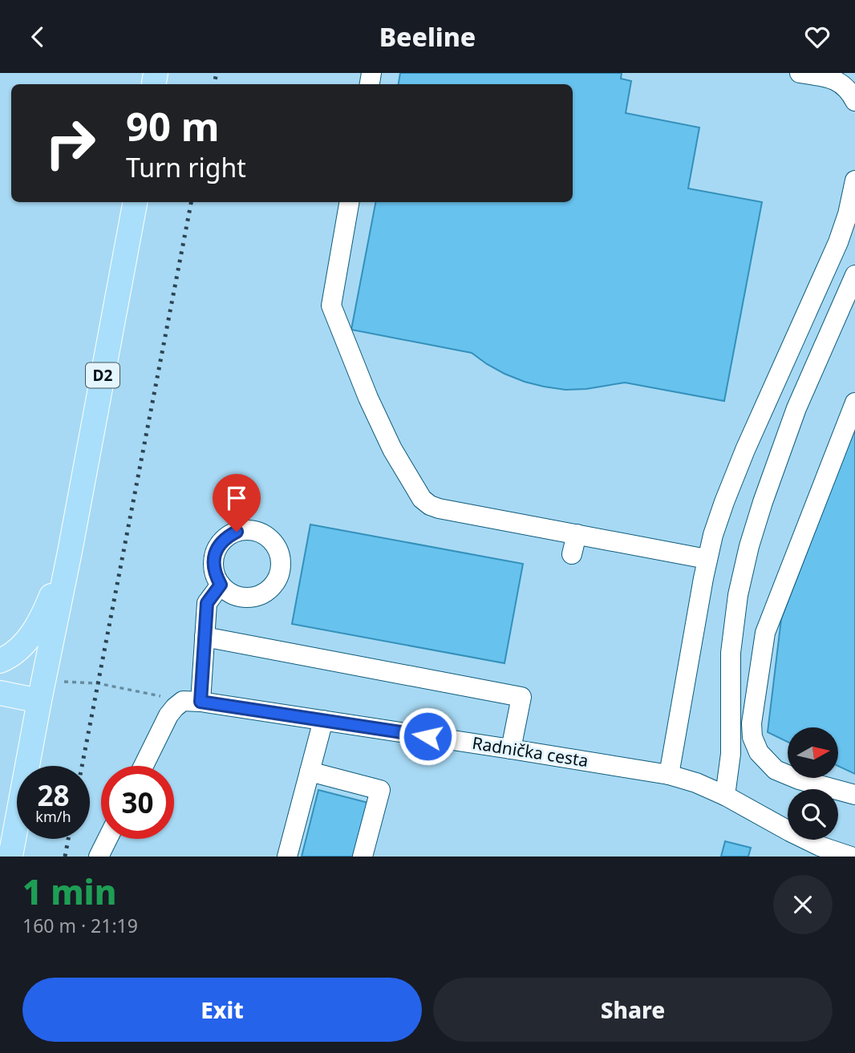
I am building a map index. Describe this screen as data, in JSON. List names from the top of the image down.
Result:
{
  "streets": {
    "main road": ["D2"],
    "street": ["Radnička cesta"]
  },
  "north": "right",
  "page": {
    "header": "Beeline",
    "turn": ["90 m", "Turn right"],
    "speed": "28 km/h",
    "limit": "30",
    "heading": ["1 min", "160 m · 21:19"],
    "buttons": ["Exit", "Share"]
  }
}
